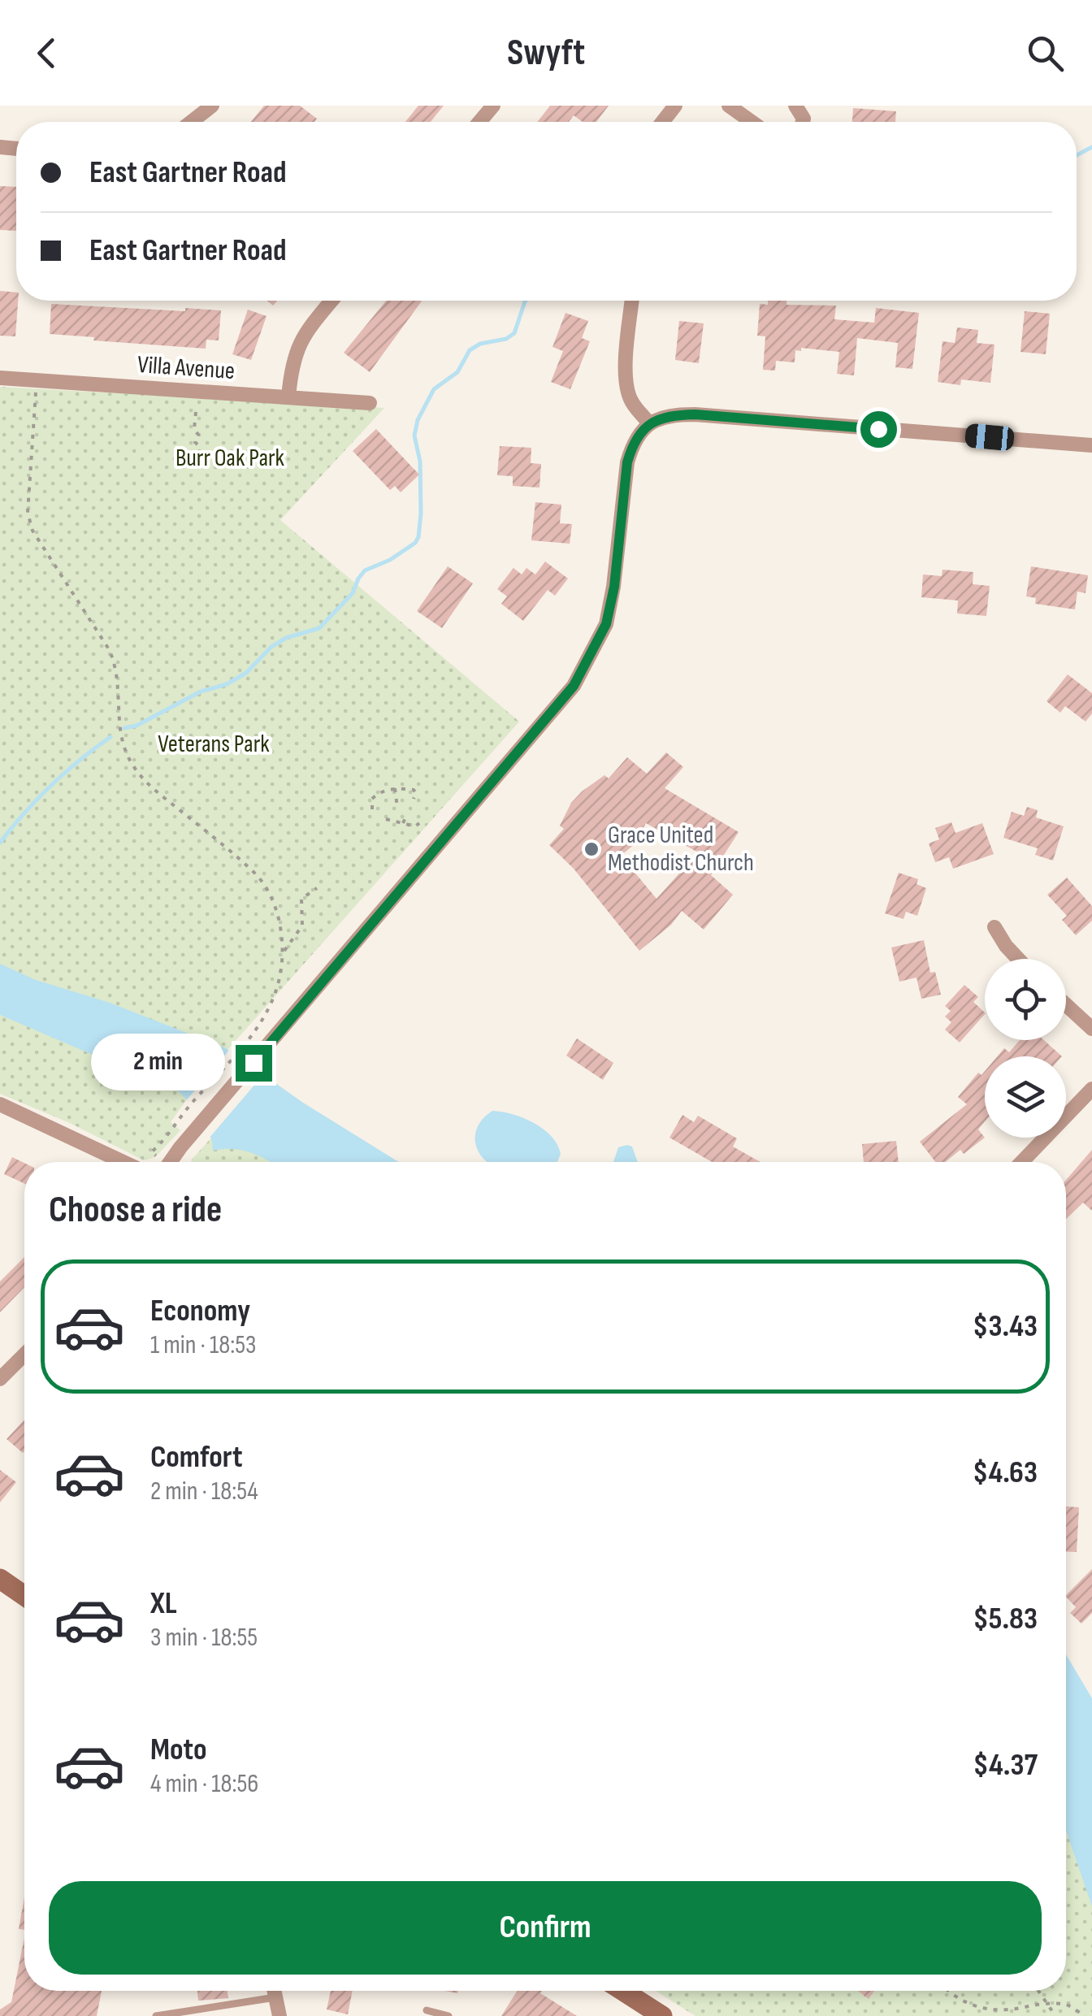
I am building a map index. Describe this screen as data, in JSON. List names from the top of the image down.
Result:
{
  "streets": {
    "street": ["Villa Avenue"]
  },
  "parks": ["Burr Oak Park", "Veterans Park"],
  "places": ["Grace United Methodist Church"],
  "page": {
    "header": "Swyft",
    "banner": ["East Gartner Road", "East Gartner Road"],
    "bubble": "2 min",
    "heading": "Choose a ride",
    "list": [
      {
        "name": "Economy",
        "note": "1 min · 18:53",
        "value": "$3.43"
      },
      {
        "name": "Comfort",
        "note": "2 min · 18:54",
        "value": "$4.63"
      },
      {
        "name": "XL",
        "note": "3 min · 18:55",
        "value": "$5.83"
      },
      {
        "name": "Moto",
        "note": "4 min · 18:56",
        "value": "$4.37"
      }
    ],
    "buttons": "Confirm"
  }
}
